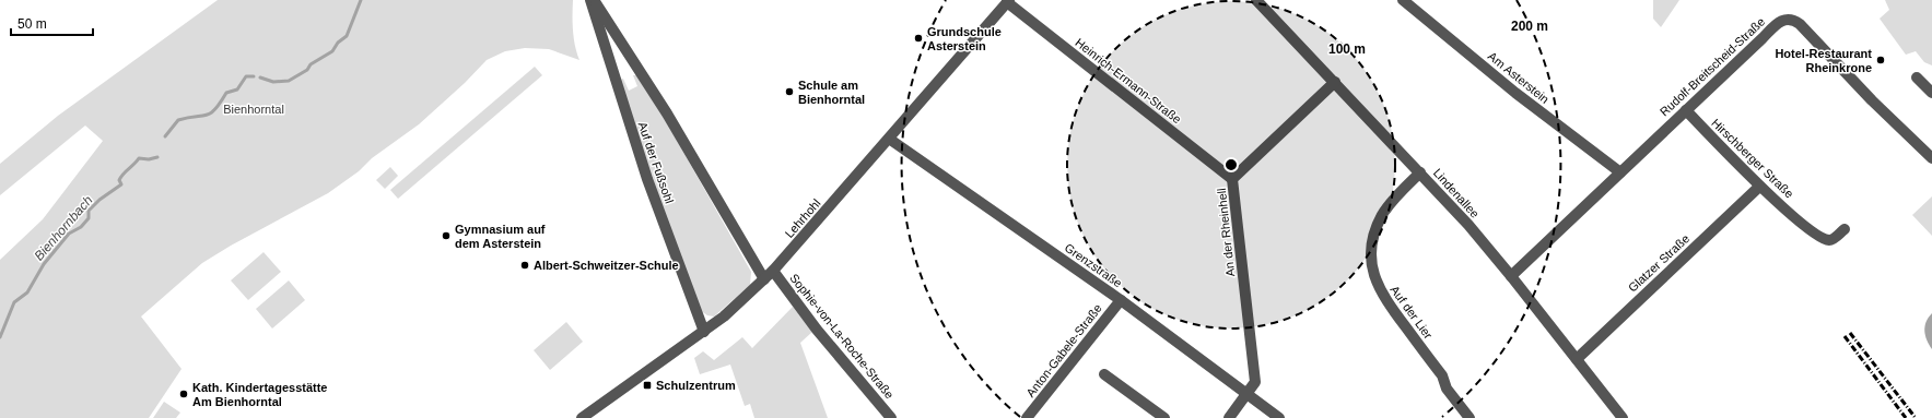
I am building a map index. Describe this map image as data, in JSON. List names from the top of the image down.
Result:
{
  "streets": {
    "street": [
      "Rudolf-Breitscheid-Straße",
      "Am Asterstein",
      "Heinrich-Ermann-Straße",
      "Hirschberger Straße",
      "Auf der Fußsohl",
      "Lindenallee",
      "Lehrhohl",
      "An der Rheinhell",
      "Glatzer Straße",
      "Grenzstraße",
      "Auf der Lier",
      "Sophie-von-La-Roche-Straße",
      "Anton-Gabele-Straße"
    ]
  },
  "crossings": [
    ["Rudolf-Breitscheid-Straße", "Am Asterstein"],
    ["Rudolf-Breitscheid-Straße", "Hirschberger Straße"],
    ["Rudolf-Breitscheid-Straße", "Lindenallee"],
    ["Heinrich-Ermann-Straße", "Lehrhohl"],
    ["Heinrich-Ermann-Straße", "An der Rheinhell"],
    ["Hirschberger Straße", "Glatzer Straße"],
    ["Auf der Fußsohl", "Lehrhohl"],
    ["Lindenallee", "An der Rheinhell"],
    ["Lindenallee", "Glatzer Straße"],
    ["Lindenallee", "Auf der Lier"],
    ["Lehrhohl", "Grenzstraße"],
    ["Lehrhohl", "Sophie-von-La-Roche-Straße"],
    ["An der Rheinhell", "Grenzstraße"],
    ["Grenzstraße", "Anton-Gabele-Straße"]
  ],
  "water": ["Bienhornbach"],
  "parks": ["Bienhorntal"],
  "places": {
    "other": [
      "Grundschule Asterstein",
      "Hotel-Restaurant Rheinkrone",
      "Schule am Bienhorntal",
      "Gymnasium auf dem Asterstein",
      "Albert-Schweitzer-Schule",
      "Kath. Kindertagesstätte Am Bienhorntal"
    ],
    "transit": ["Schulzentrum"]
  },
  "scale_bar": "50 m",
  "rings": ["200 m", "100 m"]
}
